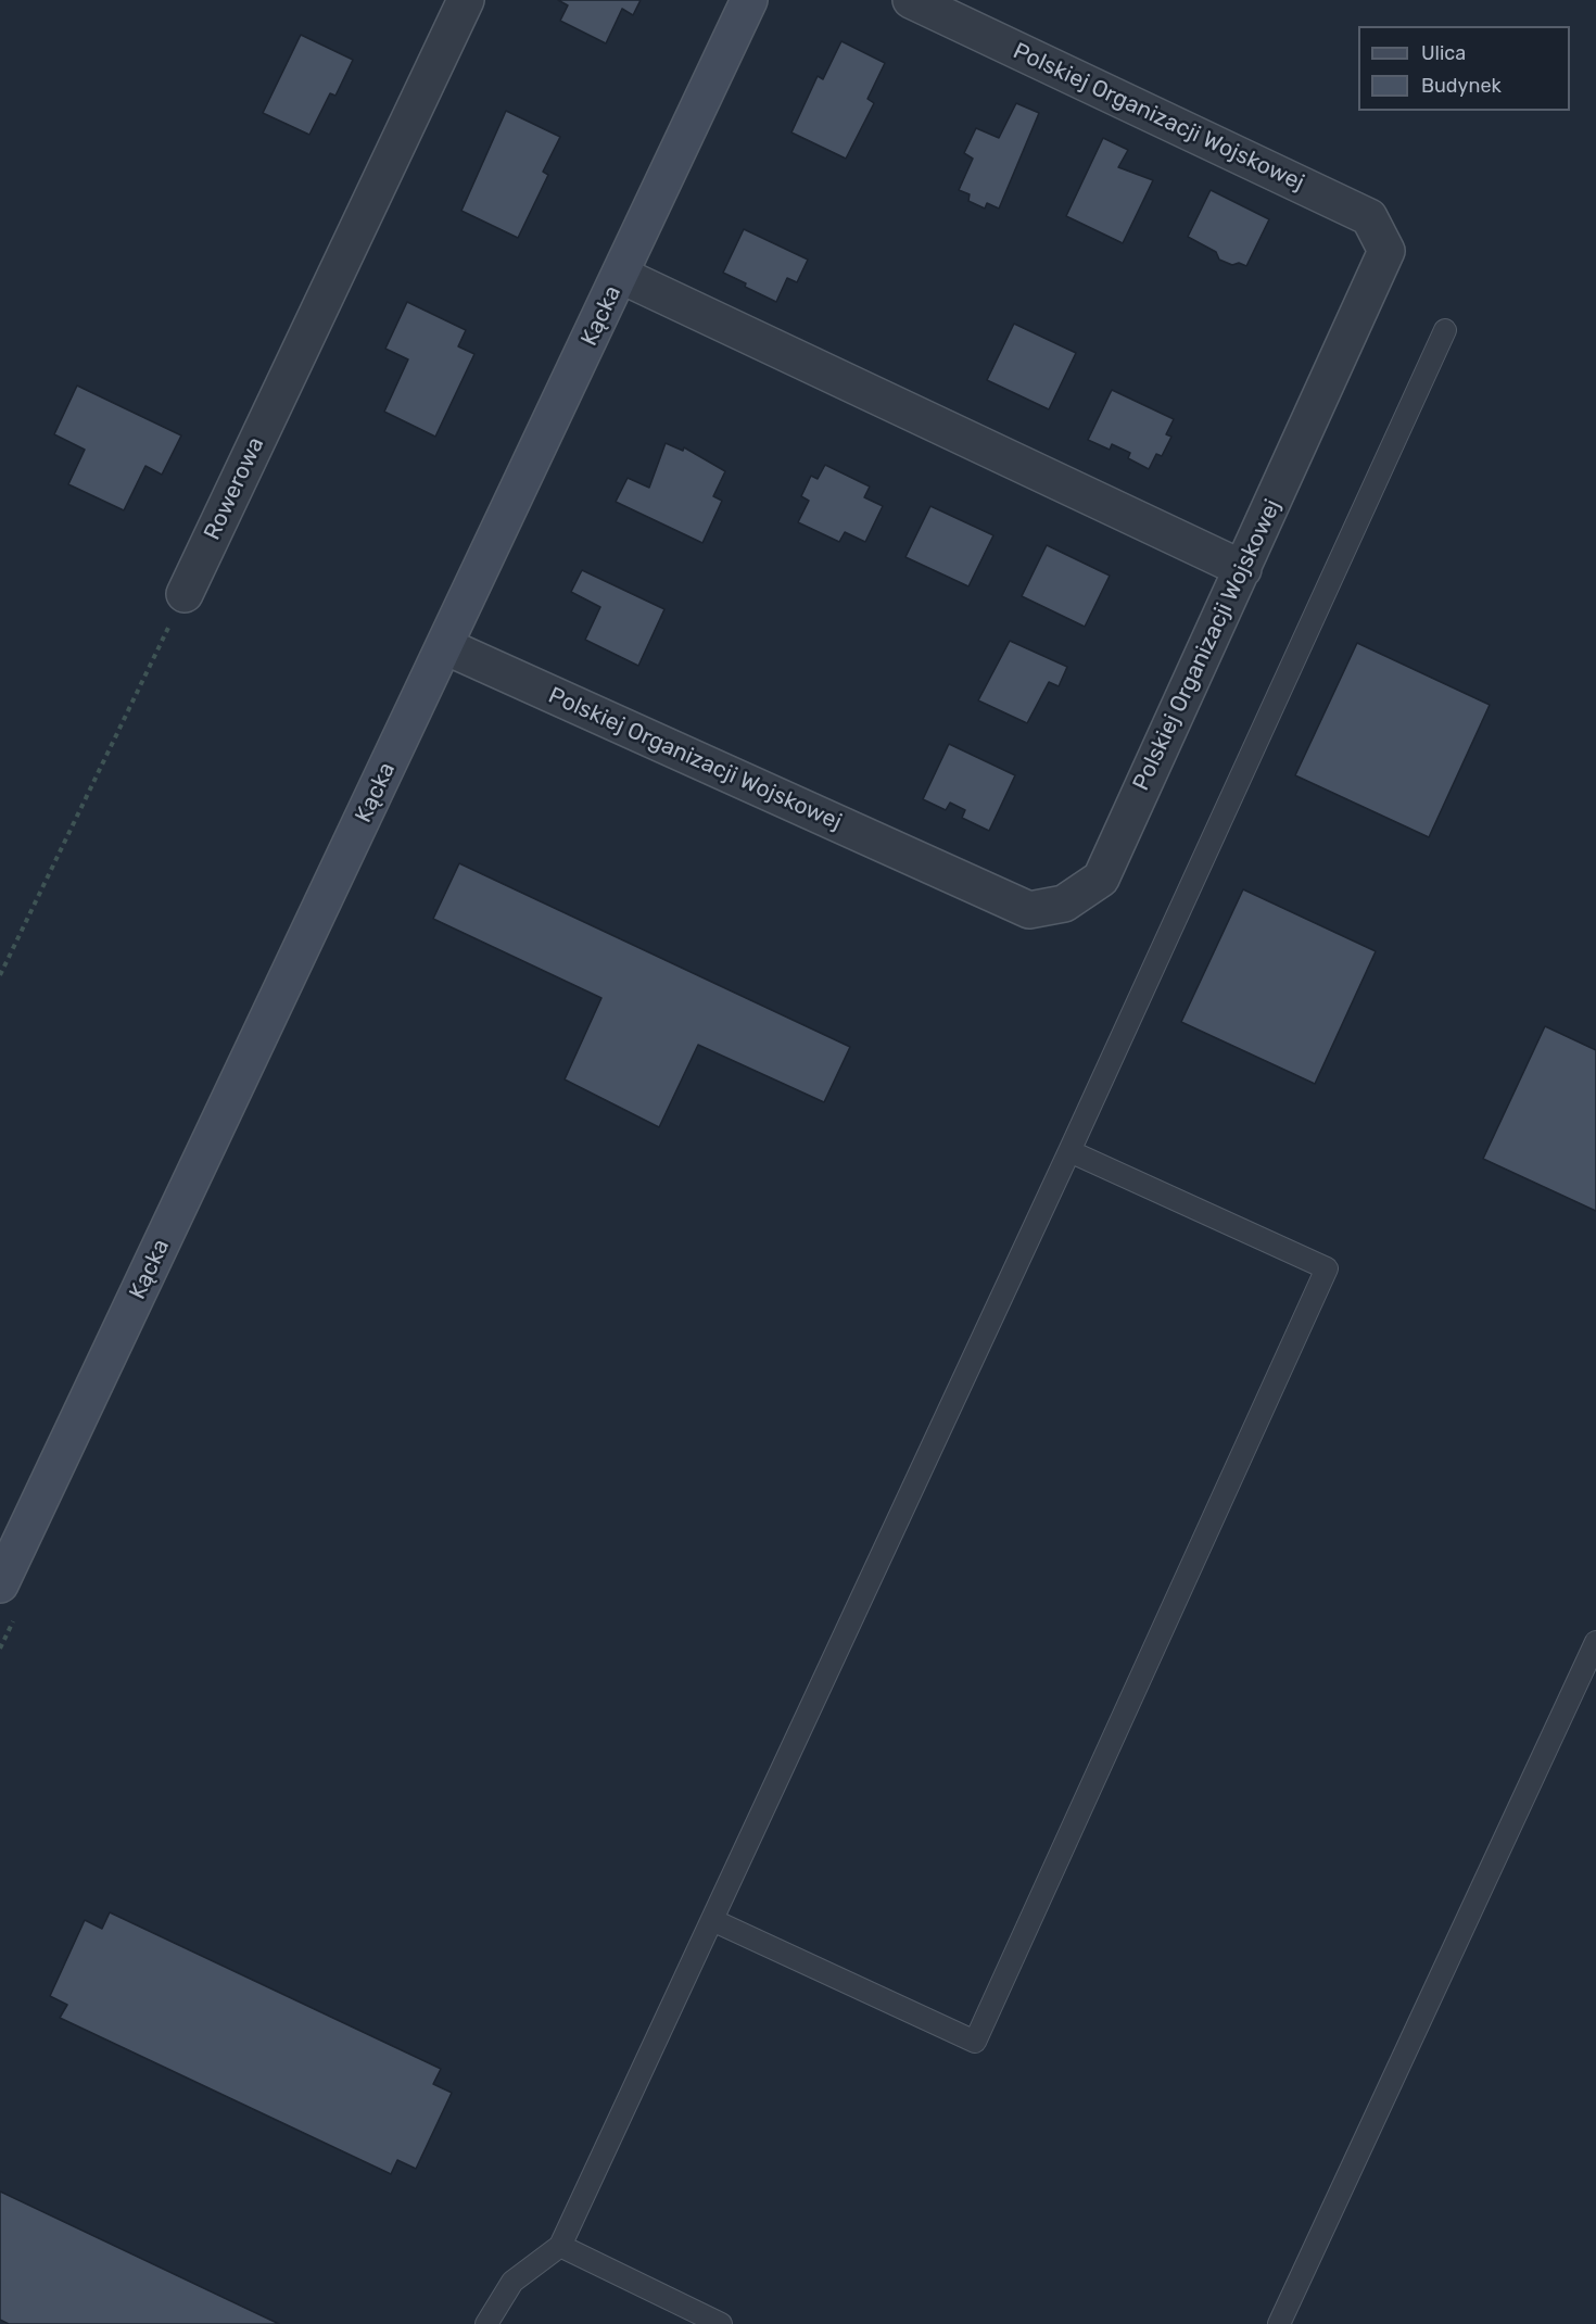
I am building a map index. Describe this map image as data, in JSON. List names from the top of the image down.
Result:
{
  "streets": {
    "street": ["Polskiej Organizacji Wojskowej", "Kącka", "Rowerowa"]
  },
  "crossings": [
    ["Polskiej Organizacji Wojskowej", "Kącka"]
  ],
  "legend": ["Ulica", "Budynek"]
}
